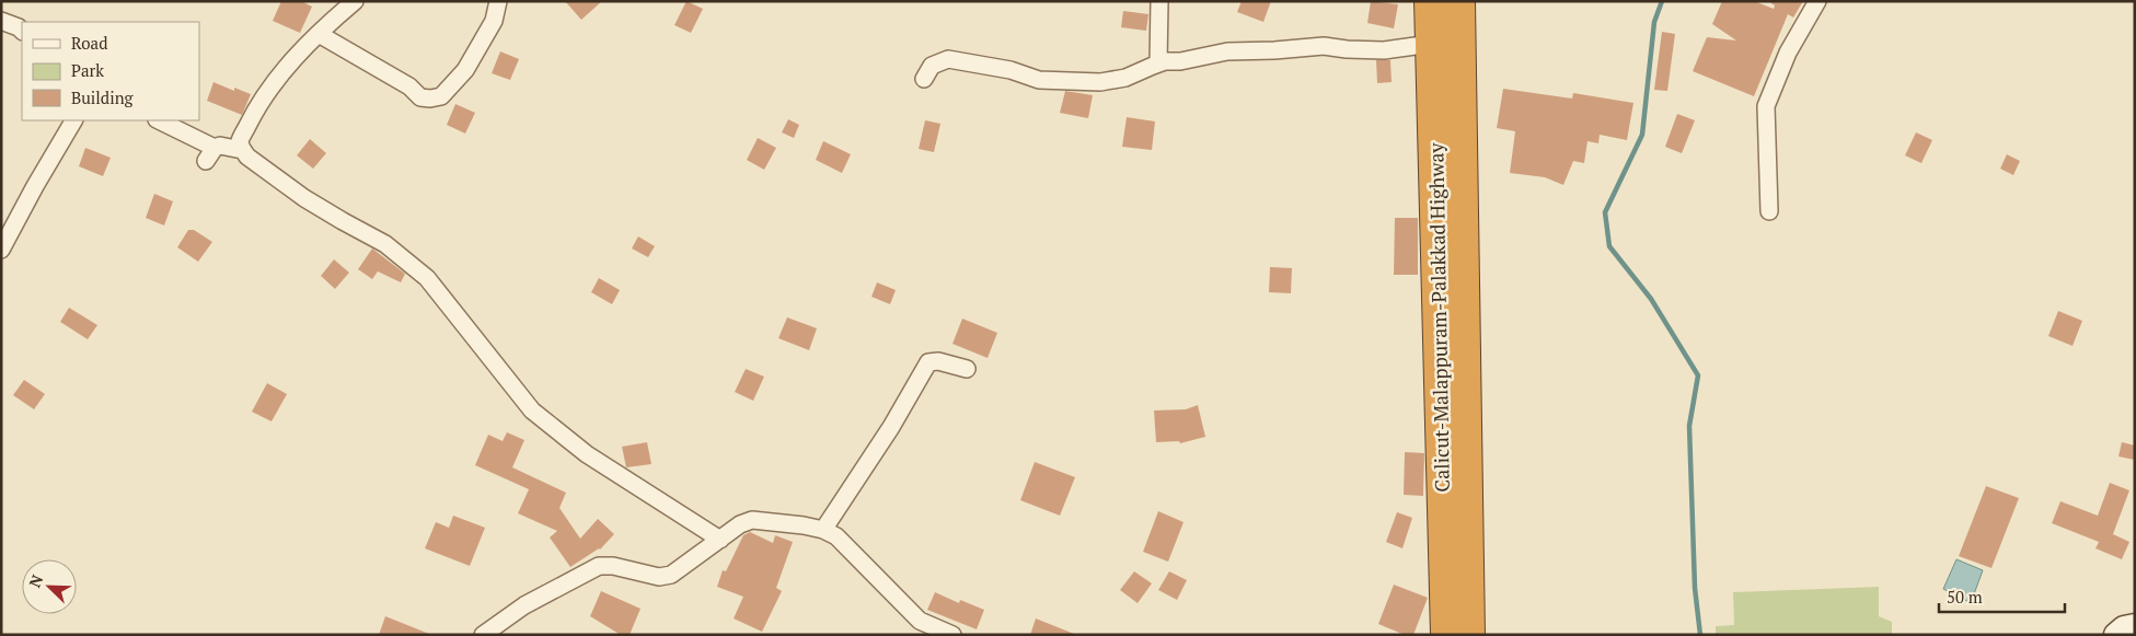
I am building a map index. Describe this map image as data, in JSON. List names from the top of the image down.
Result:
{
  "streets": {
    "highway": ["Calicut-Malappuram-Palakkad Highway"]
  },
  "legend": ["Road", "Park", "Building"],
  "scale_bar": "50 m",
  "north": "top left"
}
